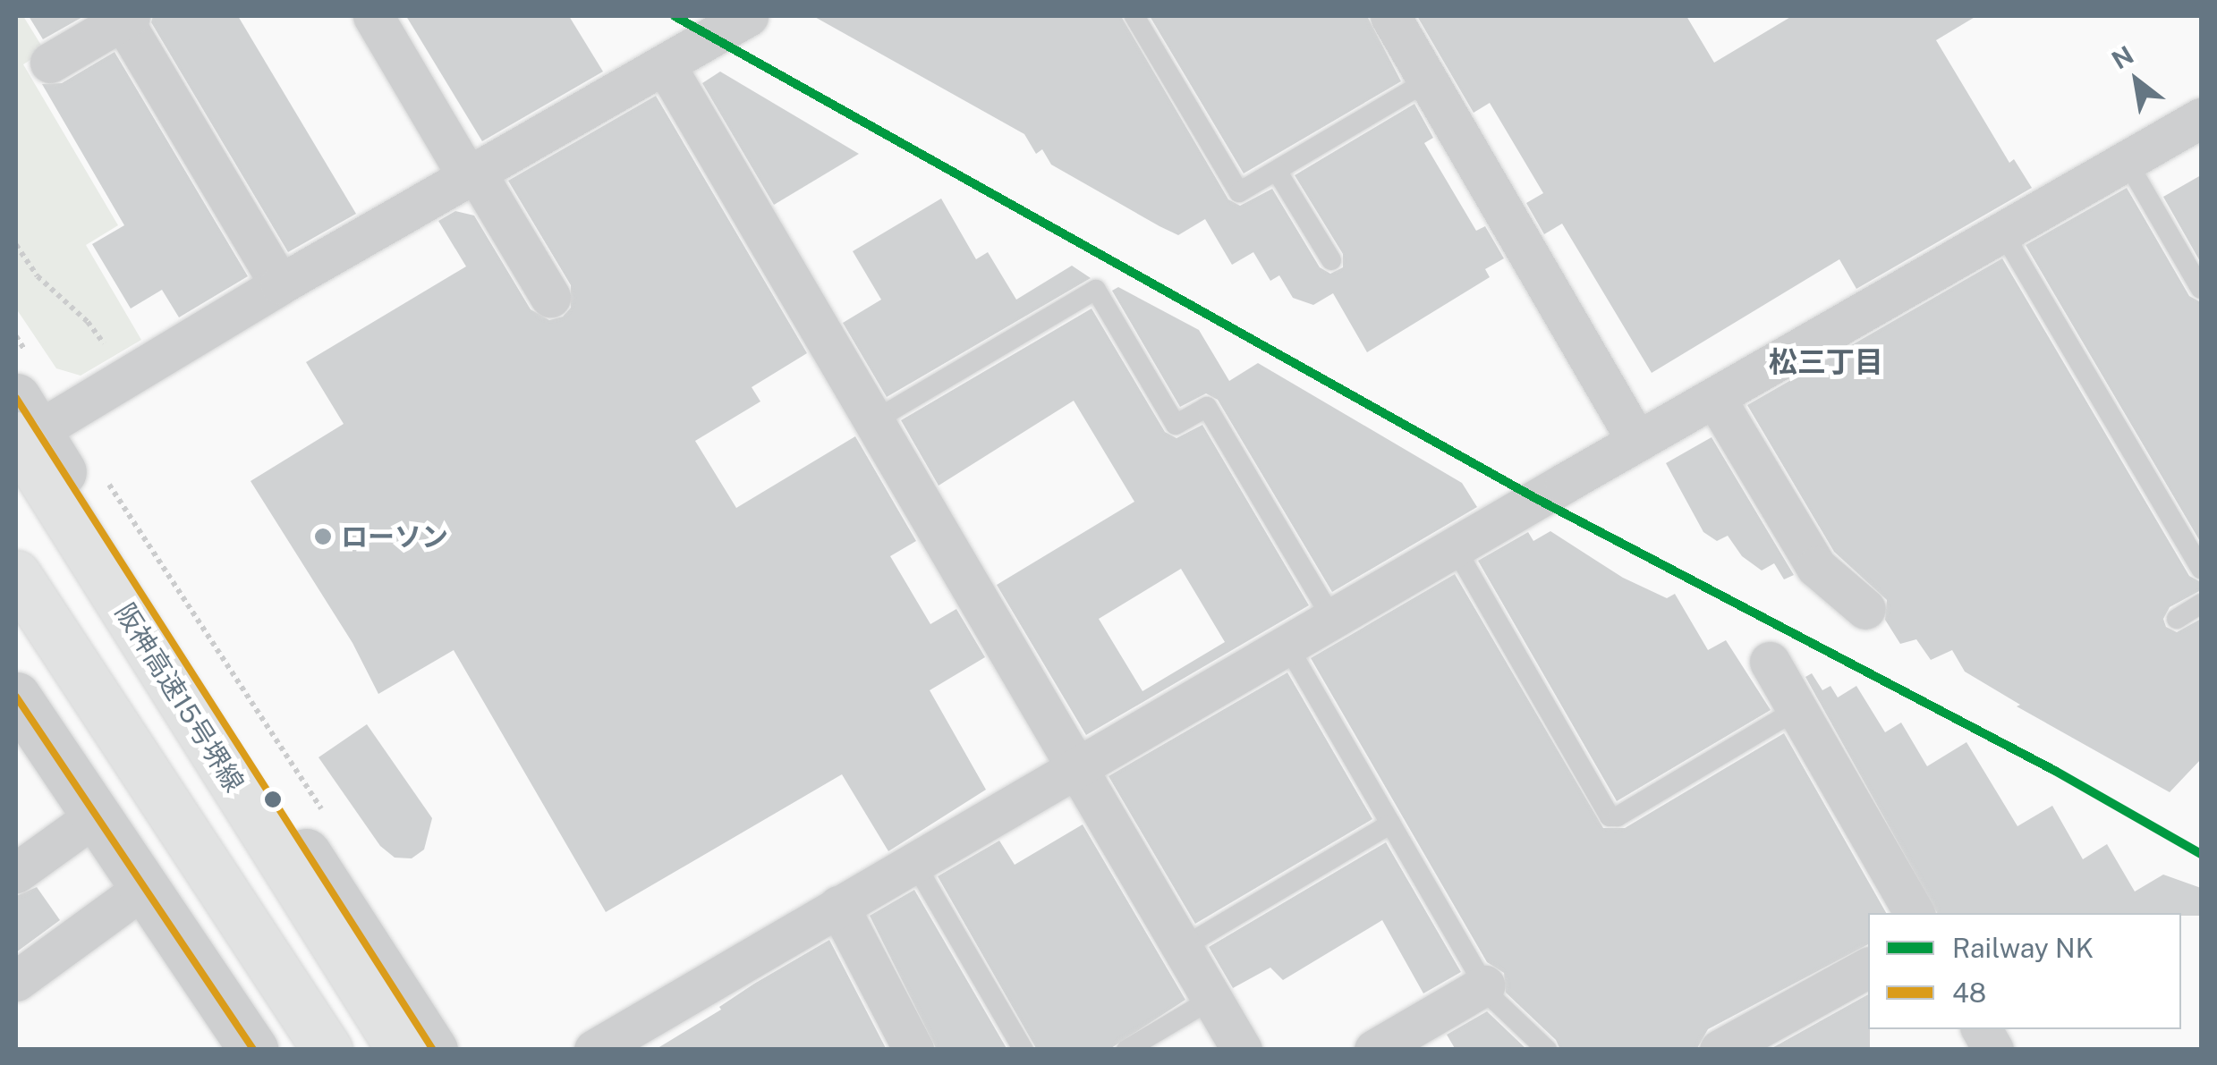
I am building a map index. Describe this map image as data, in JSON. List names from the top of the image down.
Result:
{
  "streets": {
    "highway": ["阪神高速15号堺線"]
  },
  "districts": ["松三丁目"],
  "places": ["ローソン"],
  "lines": ["rail line NK", "transit line 48"],
  "legend": ["Railway NK", "48"],
  "north": "top left"
}
